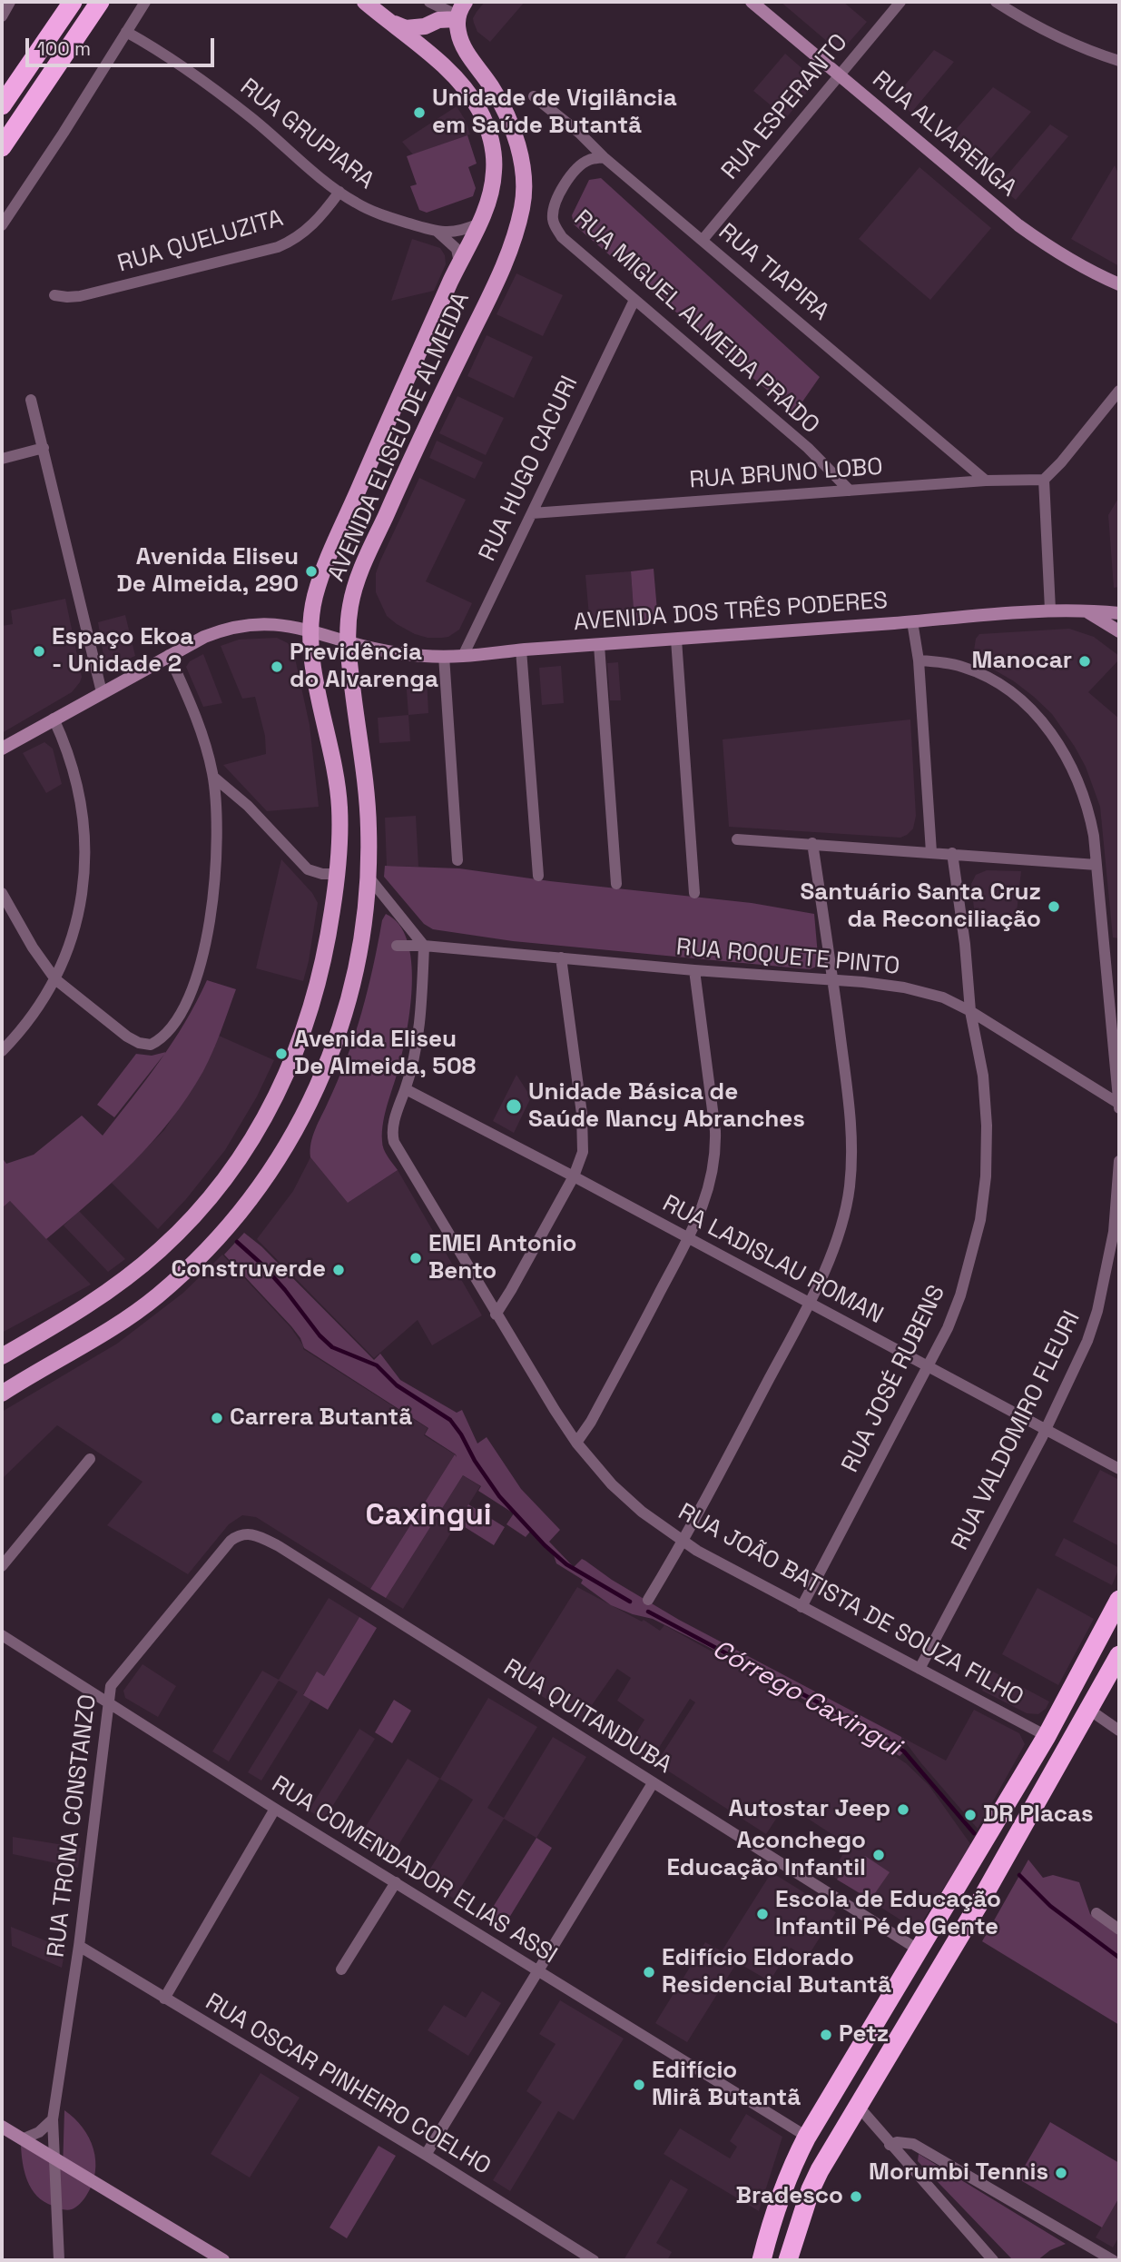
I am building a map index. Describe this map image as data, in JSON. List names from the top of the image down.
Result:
{
  "streets": {
    "main road": ["RUA ALVARENGA", "AVENIDA ELISEU DE ALMEIDA", "AVENIDA DOS TRÊS PODERES"],
    "street": [
      "RUA ESPERANTO",
      "RUA GRUPIARA",
      "RUA QUELUZITA",
      "RUA TIAPIRA",
      "RUA MIGUEL ALMEIDA PRADO",
      "RUA HUGO CACURI",
      "RUA BRUNO LOBO",
      "RUA ROQUETE PINTO",
      "RUA LADISLAU ROMAN",
      "RUA JOSÉ RUBENS",
      "RUA VALDOMIRO FLEURI",
      "RUA JOÃO BATISTA DE SOUZA FILHO",
      "RUA QUITANDUBA",
      "RUA TRONA CONSTANZO",
      "RUA COMENDADOR ELIAS ASSI",
      "RUA OSCAR PINHEIRO COELHO"
    ]
  },
  "crossings": [
    ["RUA ESPERANTO", "RUA ALVARENGA"],
    ["RUA ESPERANTO", "RUA TIAPIRA"],
    ["RUA GRUPIARA", "RUA QUELUZITA"],
    ["RUA GRUPIARA", "AVENIDA ELISEU DE ALMEIDA"],
    ["RUA TIAPIRA", "RUA MIGUEL ALMEIDA PRADO"],
    ["RUA TIAPIRA", "RUA BRUNO LOBO"],
    ["RUA MIGUEL ALMEIDA PRADO", "RUA HUGO CACURI"],
    ["RUA MIGUEL ALMEIDA PRADO", "RUA BRUNO LOBO"],
    ["AVENIDA ELISEU DE ALMEIDA", "AVENIDA DOS TRÊS PODERES"],
    ["RUA HUGO CACURI", "RUA BRUNO LOBO"],
    ["RUA HUGO CACURI", "AVENIDA DOS TRÊS PODERES"],
    ["RUA ROQUETE PINTO", "RUA JOSÉ RUBENS"],
    ["RUA ROQUETE PINTO", "RUA JOÃO BATISTA DE SOUZA FILHO"],
    ["RUA LADISLAU ROMAN", "RUA JOSÉ RUBENS"],
    ["RUA LADISLAU ROMAN", "RUA VALDOMIRO FLEURI"],
    ["RUA LADISLAU ROMAN", "RUA JOÃO BATISTA DE SOUZA FILHO"],
    ["RUA JOSÉ RUBENS", "RUA JOÃO BATISTA DE SOUZA FILHO"],
    ["RUA VALDOMIRO FLEURI", "RUA JOÃO BATISTA DE SOUZA FILHO"],
    ["RUA QUITANDUBA", "RUA TRONA CONSTANZO"],
    ["RUA TRONA CONSTANZO", "RUA COMENDADOR ELIAS ASSI"],
    ["RUA TRONA CONSTANZO", "RUA OSCAR PINHEIRO COELHO"]
  ],
  "districts": ["Caxingui"],
  "water": ["Córrego Caxingui"],
  "places": [
    "Unidade de Vigilância em Saúde Butantã",
    "Avenida Eliseu De Almeida, 290",
    "Espaço Ekoa - Unidade 2",
    "Manocar",
    "Previdência do Alvarenga",
    "Santuário Santa Cruz da Reconciliação",
    "Avenida Eliseu De Almeida, 508",
    "Unidade Básica de Saúde Nancy Abranches",
    "EMEI Antonio Bento",
    "Construverde",
    "Carrera Butantã",
    "Autostar Jeep",
    "DR Placas",
    "Aconchego Educação Infantil",
    "Escola de Educação Infantil Pé de Gente",
    "Edifício Eldorado Residencial Butantã",
    "Petz",
    "Edifício Mirã Butantã",
    "Morumbi Tennis",
    "Bradesco"
  ],
  "scale_bar": "100 m"
}
